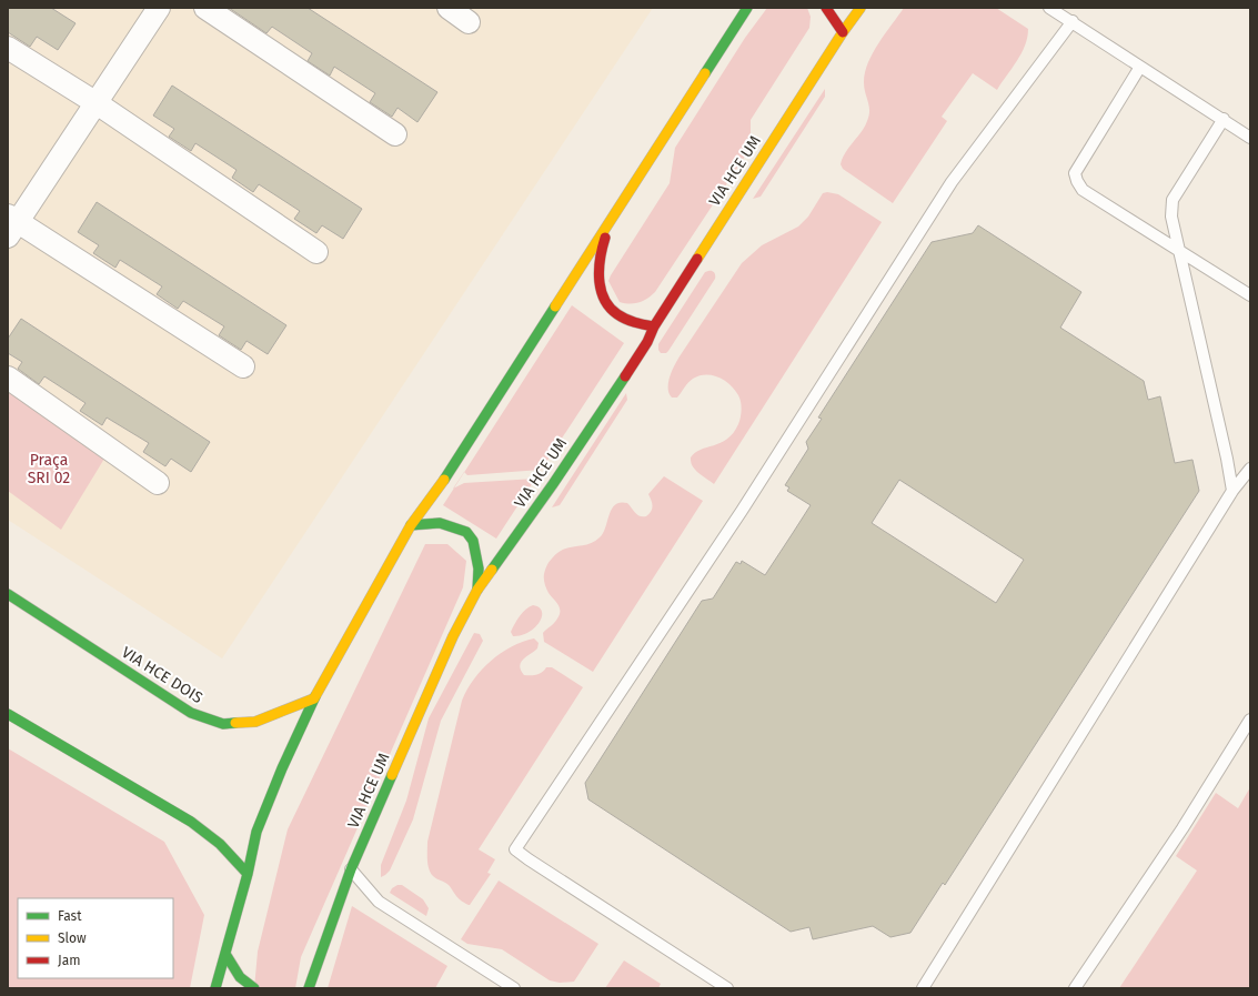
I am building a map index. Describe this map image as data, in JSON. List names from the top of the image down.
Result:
{
  "streets": {
    "main road": ["VIA HCE UM", "VIA HCE DOIS"]
  },
  "parks": ["Praça SRI 02"],
  "legend": ["Fast", "Slow", "Jam"]
}
